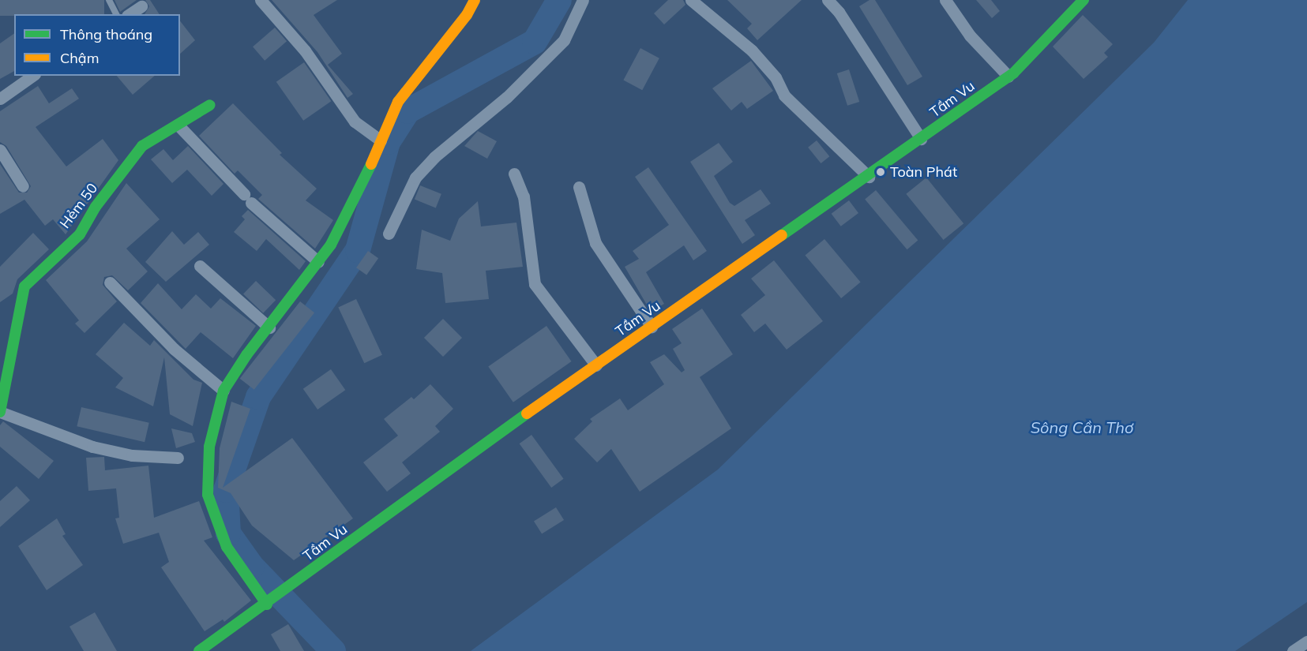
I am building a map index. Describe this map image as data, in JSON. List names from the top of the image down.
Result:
{
  "streets": {
    "street": ["Tầm Vu", "Hẻm 50"]
  },
  "water": ["Sông Cần Thơ"],
  "places": ["Toàn Phát"],
  "legend": ["Thông thoáng", "Chậm"]
}
